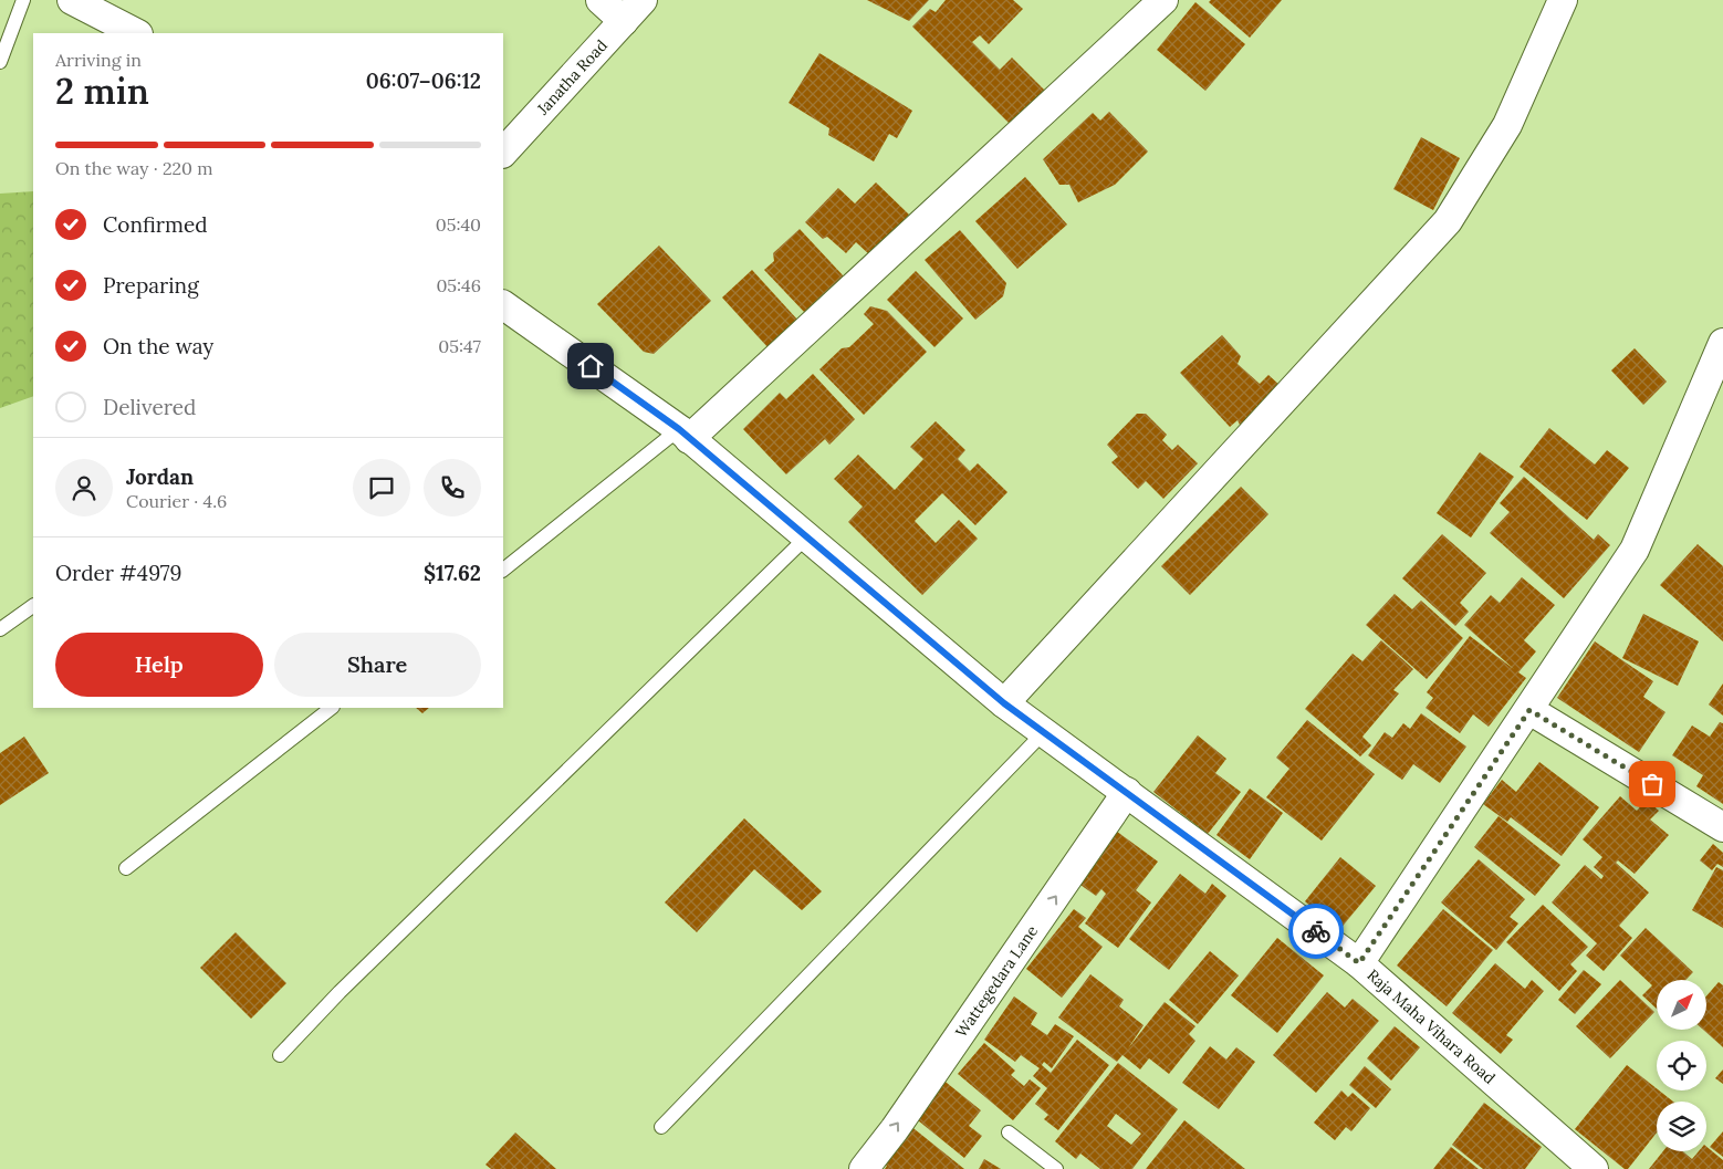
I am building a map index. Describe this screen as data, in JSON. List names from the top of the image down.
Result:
{
  "streets": {
    "street": ["Janatha Road", "Wattegedara Lane", "Raja Maha Vihara Road"]
  },
  "crossings": [
    ["Wattegedara Lane", "Raja Maha Vihara Road"]
  ],
  "one_way": ["Wattegedara Lane"],
  "north": "top right",
  "page": {
    "heading": ["2 min", "Arriving in", "06:07–06:12"],
    "panel": [
      "Jordan",
      "Courier · 4.6",
      "Order #4979",
      "$17.62"
    ],
    "bar": "On the way · 220 m",
    "list": [
      ["Confirmed", "05:40"],
      ["Preparing", "05:46"],
      ["On the way", "05:47"],
      "Delivered"
    ],
    "buttons": ["Help", "Share"]
  }
}
